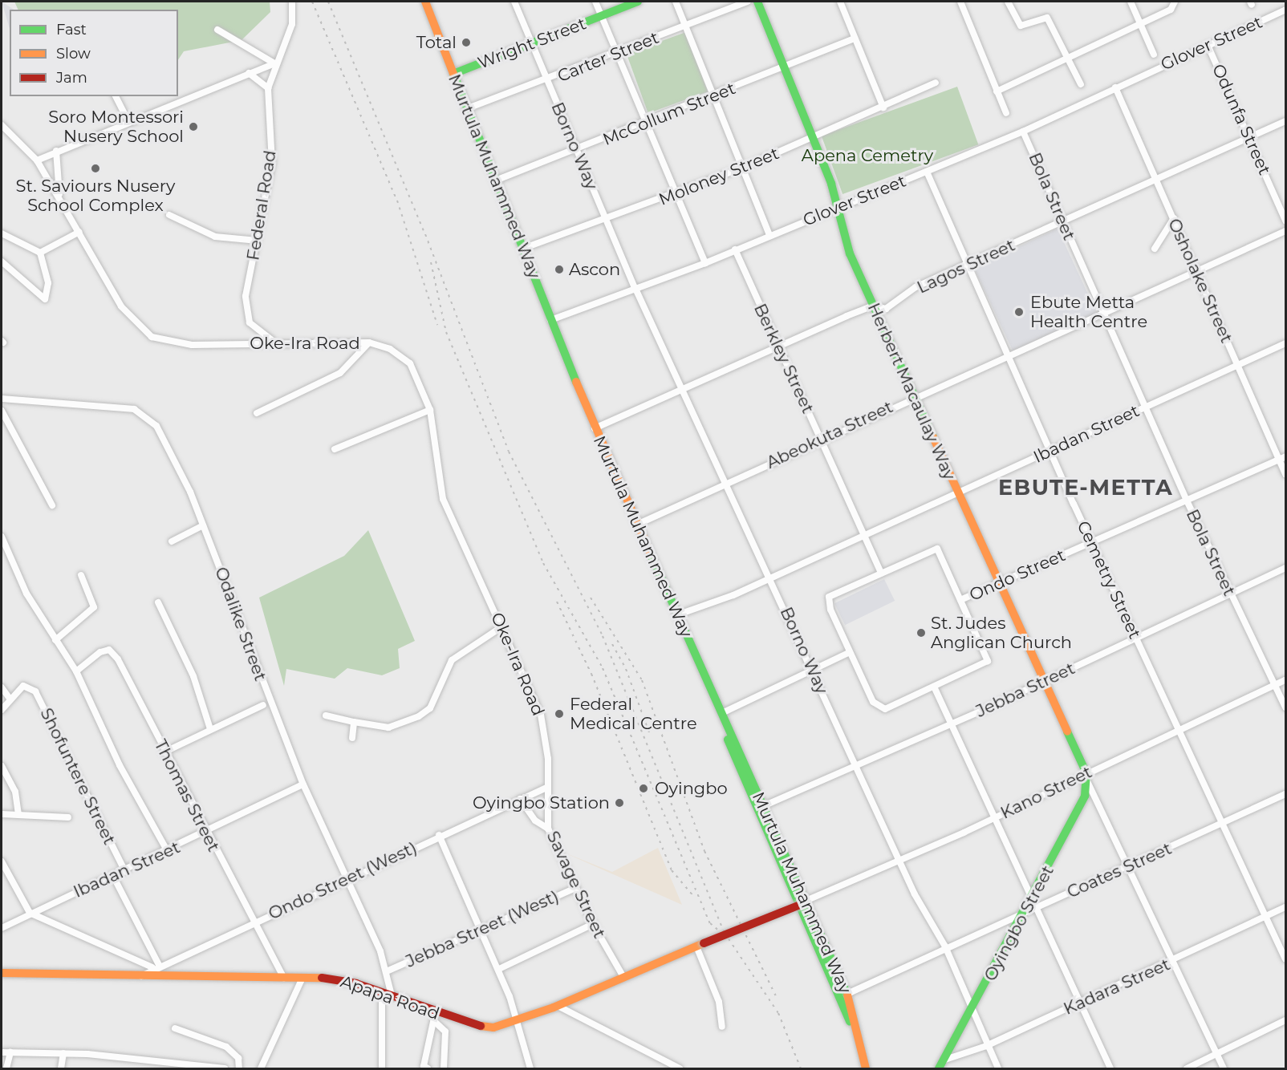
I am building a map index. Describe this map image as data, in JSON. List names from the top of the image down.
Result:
{
  "streets": {
    "main road": [
      "Wright Street",
      "Murtula Muhammed Way",
      "Herbert Macaulay Way",
      "Oyingbo Street",
      "Apapa Road"
    ],
    "street": [
      "Glover Street",
      "Carter Street",
      "McCollum Street",
      "Odunfa Street",
      "Borno Way",
      "Moloney Street",
      "Bola Street",
      "Federal Road",
      "Lagos Street",
      "Osholake Street",
      "Oke-Ira Road",
      "Berkley Street",
      "Ibadan Street",
      "Abeokuta Street",
      "Ondo Street",
      "Cemetry Street",
      "Odalike Street",
      "Jebba Street",
      "Shofuntere Street",
      "Kano Street",
      "Thomas Street",
      "Coates Street",
      "Ondo Street (West)",
      "Savage Street",
      "Jebba Street (West)",
      "Kadara Street"
    ]
  },
  "crossings": [
    ["Wright Street", "Borno Way"],
    ["Wright Street", "Murtula Muhammed Way"],
    ["Glover Street", "Odunfa Street"],
    ["Glover Street", "Borno Way"],
    ["Glover Street", "Murtula Muhammed Way"],
    ["Glover Street", "Bola Street"],
    ["Glover Street", "Osholake Street"],
    ["Glover Street", "Berkley Street"],
    ["Glover Street", "Herbert Macaulay Way"],
    ["Glover Street", "Cemetry Street"],
    ["Carter Street", "Borno Way"],
    ["Carter Street", "Murtula Muhammed Way"],
    ["McCollum Street", "Borno Way"],
    ["McCollum Street", "Murtula Muhammed Way"],
    ["McCollum Street", "Herbert Macaulay Way"],
    ["Odunfa Street", "Lagos Street"],
    ["Borno Way", "Moloney Street"],
    ["Borno Way", "Lagos Street"],
    ["Borno Way", "Ibadan Street"],
    ["Borno Way", "Abeokuta Street"],
    ["Borno Way", "Jebba Street"],
    ["Borno Way", "Kano Street"],
    ["Borno Way", "Coates Street"],
    ["Borno Way", "Oyingbo Street"],
    ["Borno Way", "Kadara Street"],
    ["Murtula Muhammed Way", "Moloney Street"],
    ["Murtula Muhammed Way", "Lagos Street"],
    ["Murtula Muhammed Way", "Ibadan Street"],
    ["Murtula Muhammed Way", "Abeokuta Street"],
    ["Murtula Muhammed Way", "Jebba Street"],
    ["Murtula Muhammed Way", "Kano Street"],
    ["Murtula Muhammed Way", "Coates Street"],
    ["Murtula Muhammed Way", "Apapa Road"],
    ["Moloney Street", "Herbert Macaulay Way"],
    ["Bola Street", "Lagos Street"],
    ["Bola Street", "Ibadan Street"],
    ["Bola Street", "Abeokuta Street"],
    ["Bola Street", "Ondo Street"],
    ["Bola Street", "Jebba Street"],
    ["Bola Street", "Kano Street"],
    ["Federal Road", "Oke-Ira Road"],
    ["Lagos Street", "Osholake Street"],
    ["Lagos Street", "Berkley Street"],
    ["Lagos Street", "Herbert Macaulay Way"],
    ["Lagos Street", "Cemetry Street"],
    ["Osholake Street", "Ibadan Street"],
    ["Osholake Street", "Abeokuta Street"],
    ["Osholake Street", "Ondo Street"],
    ["Oke-Ira Road", "Ondo Street (West)"],
    ["Oke-Ira Road", "Savage Street"],
    ["Berkley Street", "Ibadan Street"],
    ["Berkley Street", "Abeokuta Street"],
    ["Herbert Macaulay Way", "Ibadan Street"],
    ["Herbert Macaulay Way", "Abeokuta Street"],
    ["Herbert Macaulay Way", "Ondo Street"],
    ["Herbert Macaulay Way", "Jebba Street"],
    ["Herbert Macaulay Way", "Kano Street"],
    ["Herbert Macaulay Way", "Oyingbo Street"],
    ["Ibadan Street", "Cemetry Street"],
    ["Ibadan Street", "Odalike Street"],
    ["Ibadan Street", "Shofuntere Street"],
    ["Ibadan Street", "Thomas Street"],
    ["Abeokuta Street", "Cemetry Street"],
    ["Ondo Street", "Cemetry Street"],
    ["Cemetry Street", "Jebba Street"],
    ["Cemetry Street", "Kano Street"],
    ["Cemetry Street", "Coates Street"],
    ["Cemetry Street", "Kadara Street"],
    ["Odalike Street", "Ondo Street (West)"],
    ["Odalike Street", "Jebba Street (West)"],
    ["Odalike Street", "Apapa Road"],
    ["Kano Street", "Oyingbo Street"],
    ["Kano Street", "Apapa Road"],
    ["Thomas Street", "Ondo Street (West)"],
    ["Thomas Street", "Apapa Road"],
    ["Coates Street", "Oyingbo Street"],
    ["Ondo Street (West)", "Savage Street"],
    ["Ondo Street (West)", "Apapa Road"],
    ["Savage Street", "Jebba Street (West)"],
    ["Savage Street", "Apapa Road"],
    ["Oyingbo Street", "Kadara Street"]
  ],
  "districts": ["EBUTE-METTA"],
  "parks": ["Apena Cemetry"],
  "places": [
    "Total",
    "Soro Montessori Nusery School",
    "St. Saviours Nusery School Complex",
    "Ascon",
    "Ebute Metta Health Centre",
    "St. Judes Anglican Church",
    "Federal Medical Centre",
    "Oyingbo",
    "Oyingbo Station"
  ],
  "legend": ["Fast", "Slow", "Jam"]
}
